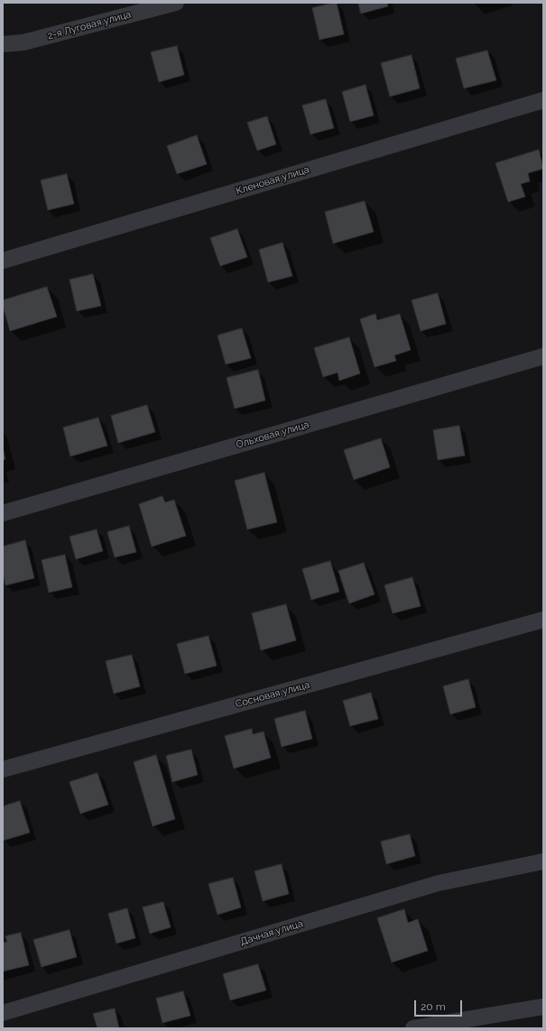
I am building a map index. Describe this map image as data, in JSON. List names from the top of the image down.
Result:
{
  "streets": {
    "street": [
      "2-я Луговая улица",
      "Кленовая улица",
      "Ольховая улица",
      "Сосновая улица",
      "Дачная улица"
    ]
  },
  "scale_bar": "20 m"
}
